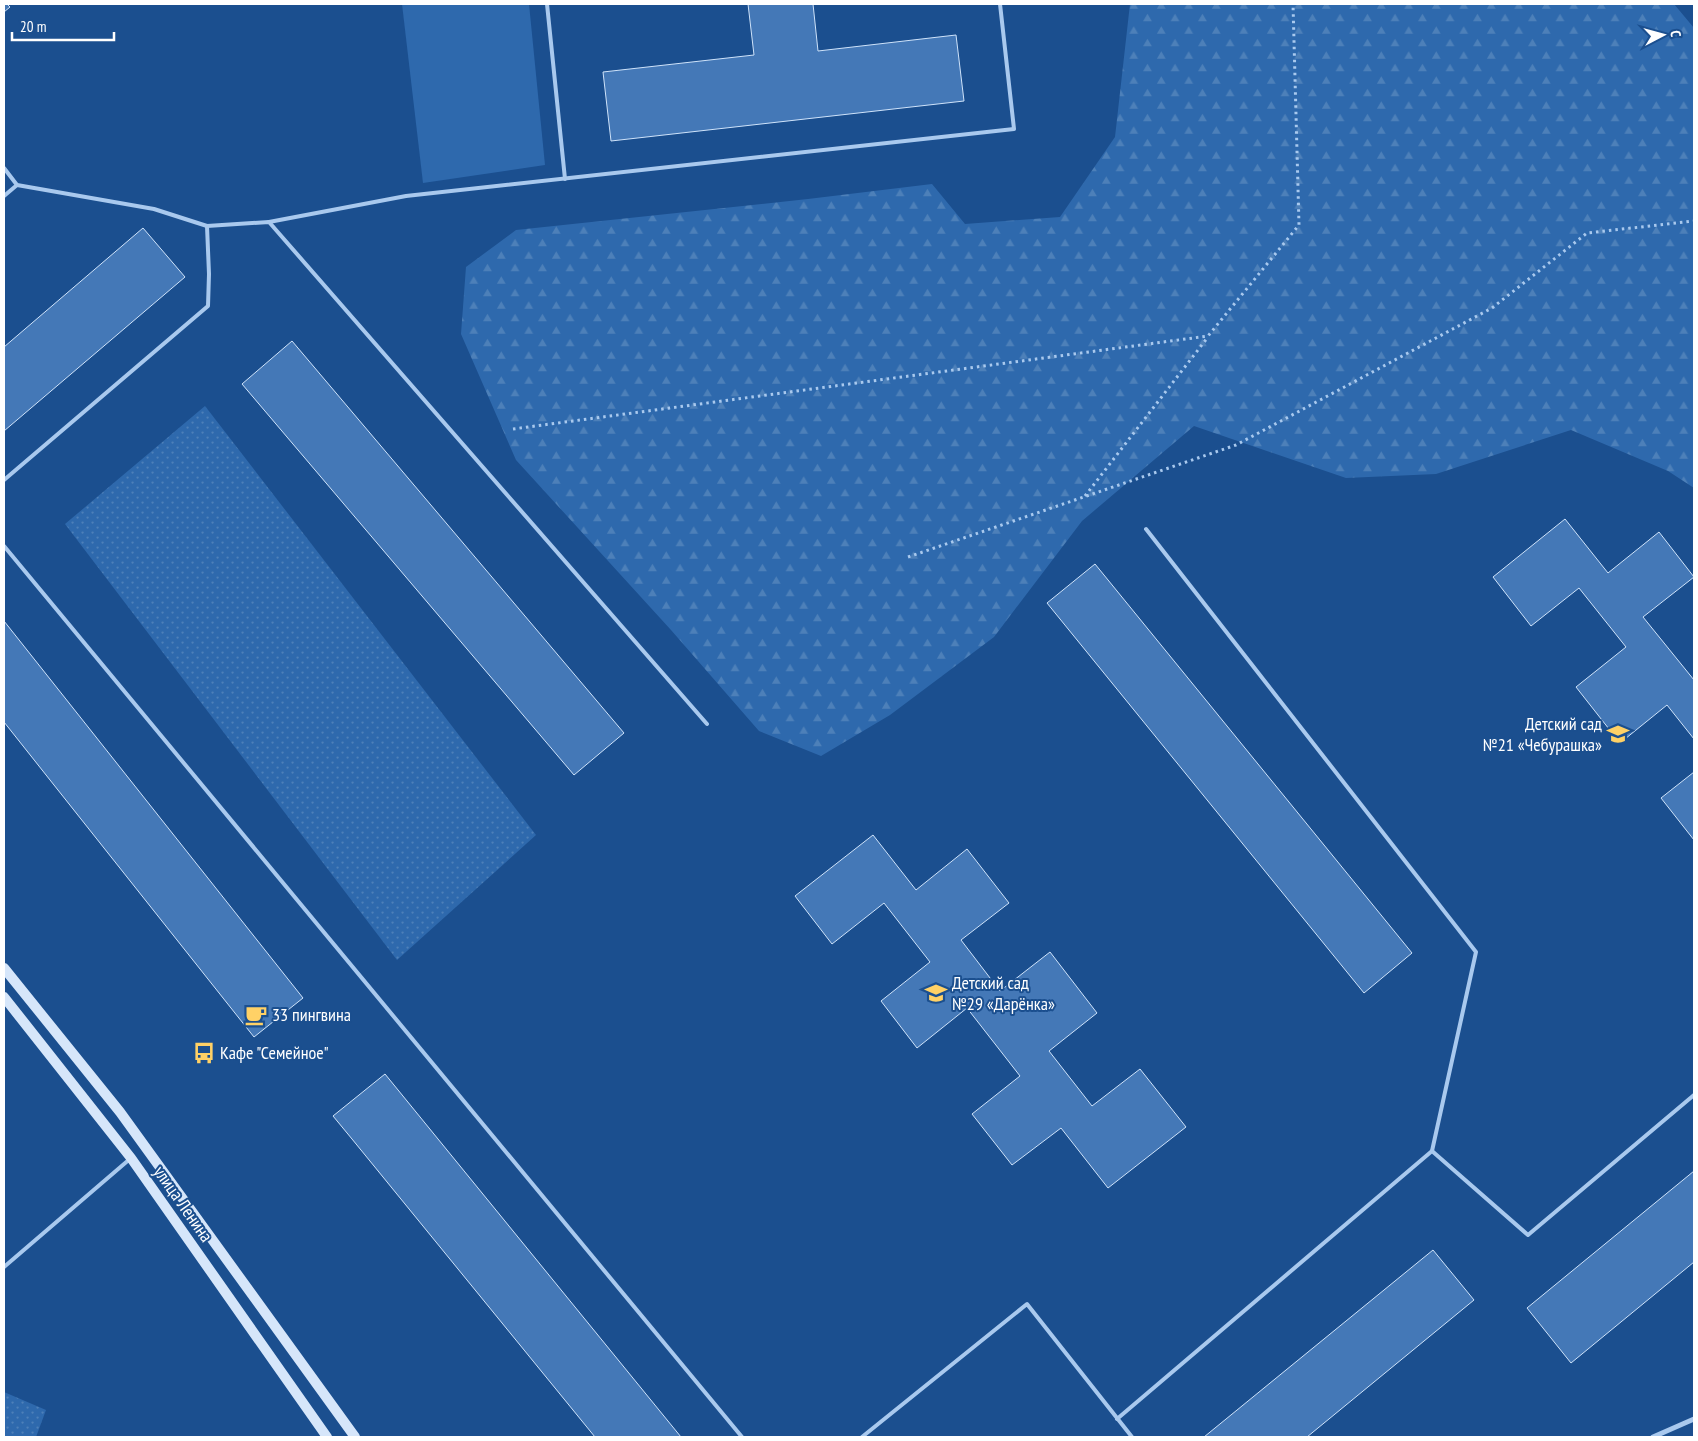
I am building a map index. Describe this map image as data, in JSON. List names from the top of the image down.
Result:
{
  "streets": {
    "main road": ["улица Ленина"]
  },
  "places": {
    "school or university": ["Детский сад №21 «Чебурашка»", "Детский сад №29 «Дарёнка»"],
    "cafe": ["33 пингвина"],
    "bus stop": ["Кафе \"Семейное\""]
  },
  "scale_bar": "20 m",
  "north": "right"
}
